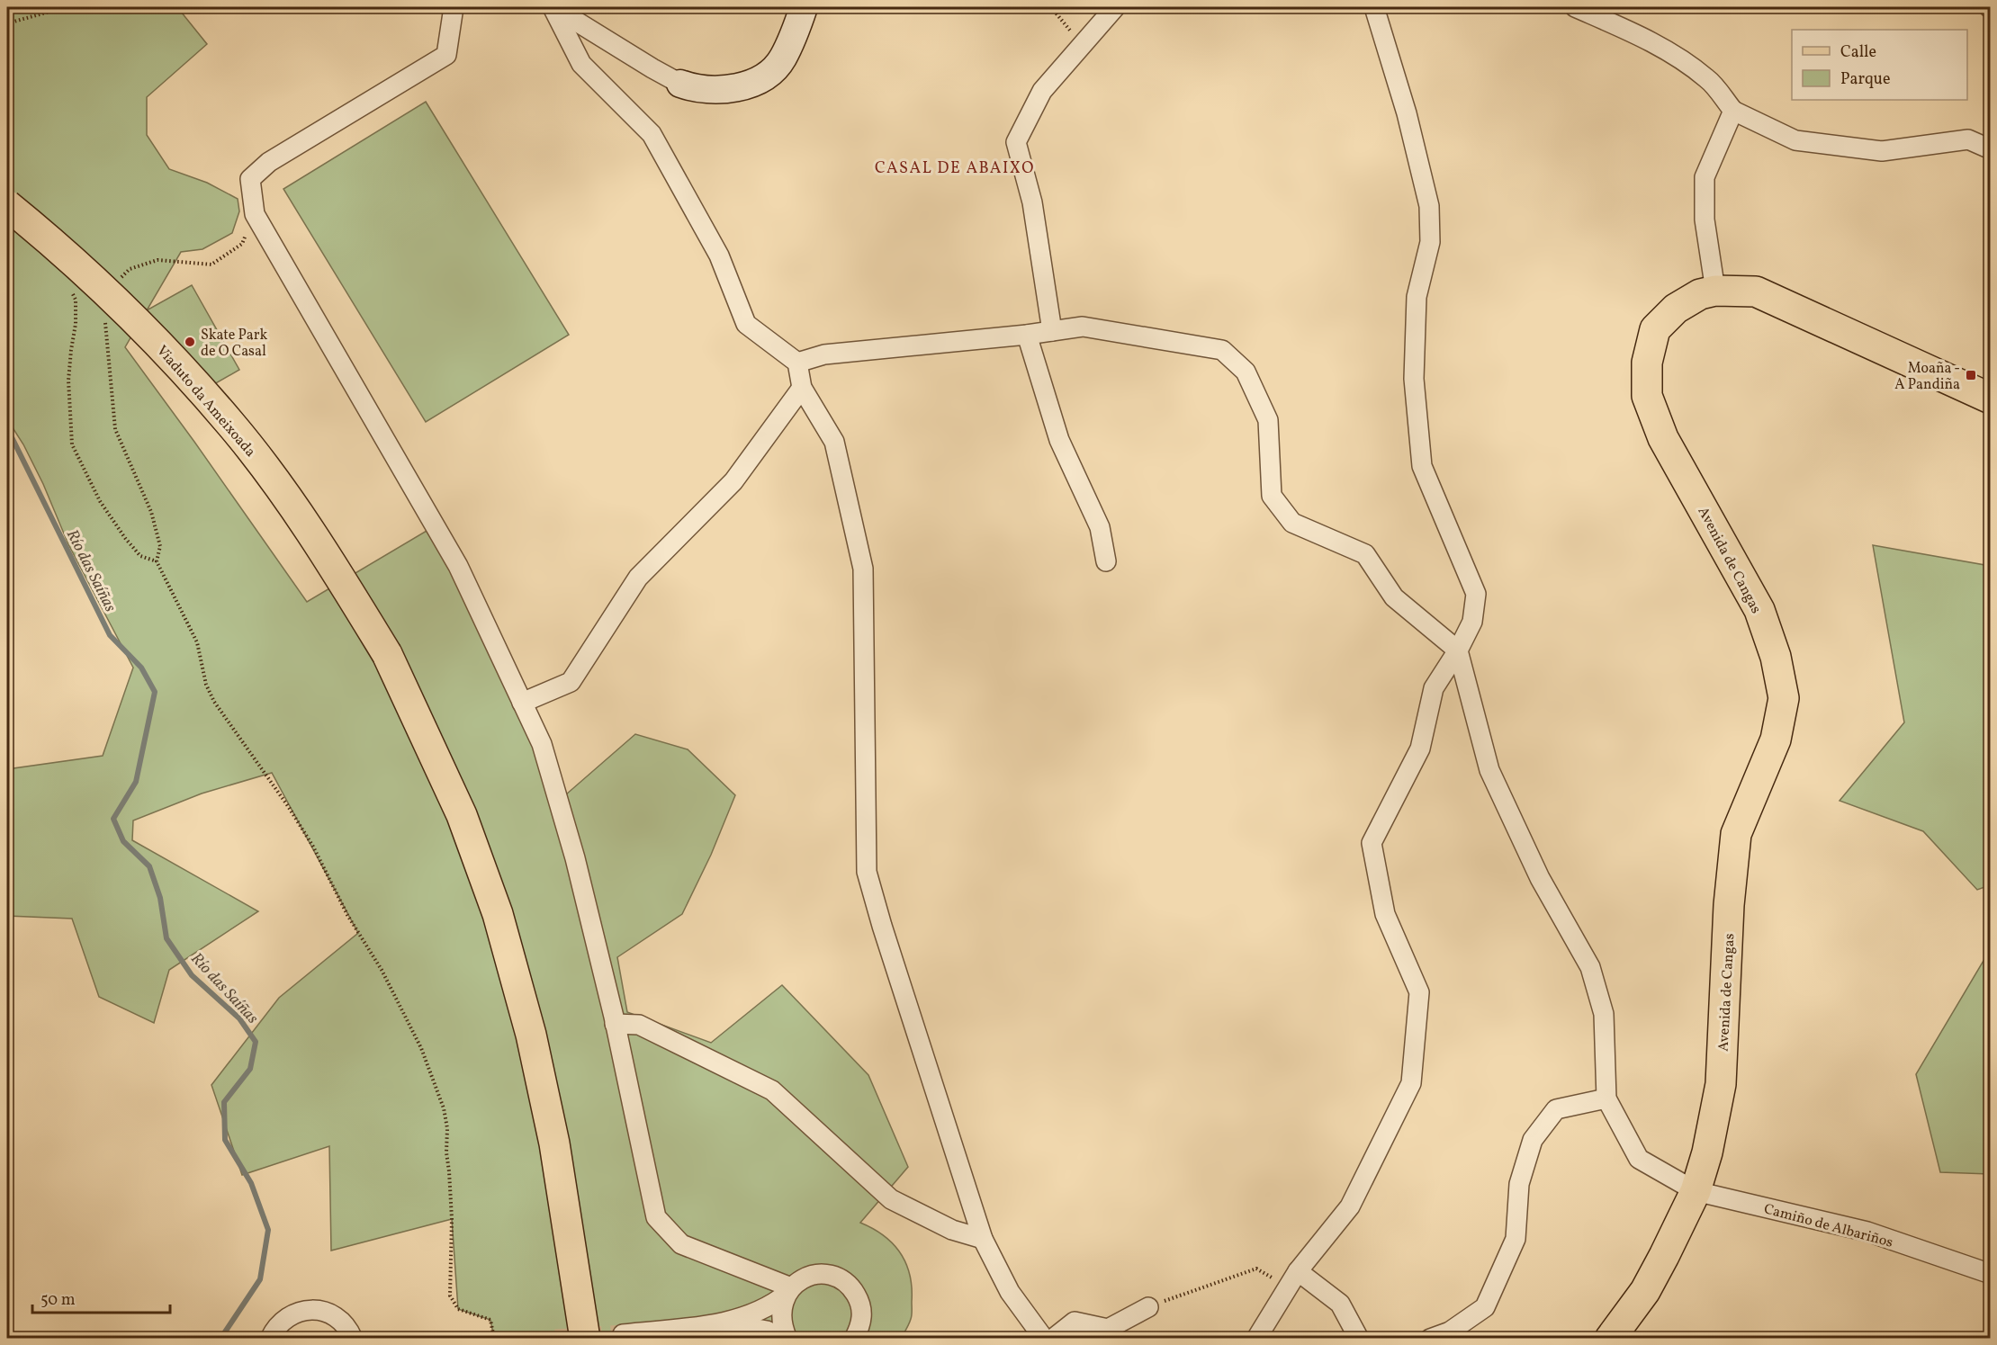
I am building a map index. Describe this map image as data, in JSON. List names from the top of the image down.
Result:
{
  "streets": {
    "main road": ["Viaduto da Ameixoada", "Avenida de Cangas"],
    "street": ["Camiño de Albariños"]
  },
  "crossings": [
    ["Avenida de Cangas", "Camiño de Albariños"]
  ],
  "districts": ["CASAL DE ABAIXO"],
  "water": ["Río das Saíñas"],
  "places": {
    "other": ["Skate Park de O Casal"],
    "transit": ["Moaña - A Pandiña"]
  },
  "legend": ["Calle", "Parque"],
  "scale_bar": "50 m"
}
